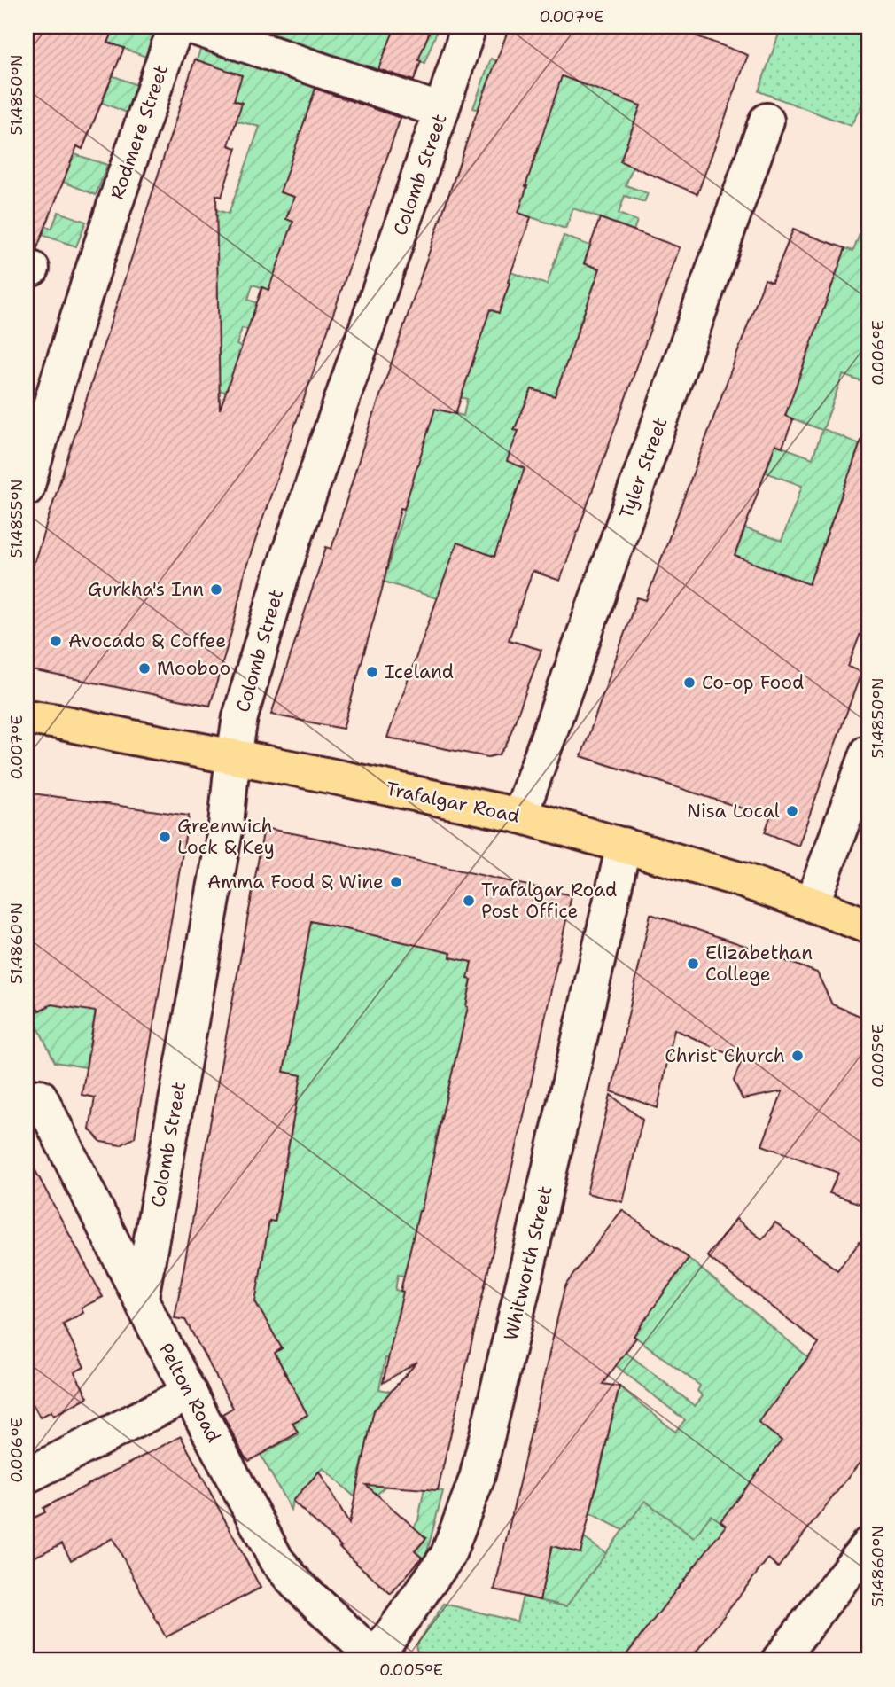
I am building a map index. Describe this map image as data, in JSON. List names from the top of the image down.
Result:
{
  "streets": {
    "main road": ["Trafalgar Road"],
    "street": [
      "Rodmere Street",
      "Colomb Street",
      "Tyler Street",
      "Whitworth Street",
      "Pelton Road"
    ]
  },
  "crossings": [
    ["Rodmere Street", "Colomb Street"],
    ["Colomb Street", "Trafalgar Road"],
    ["Colomb Street", "Pelton Road"],
    ["Tyler Street", "Trafalgar Road"],
    ["Trafalgar Road", "Whitworth Street"],
    ["Whitworth Street", "Pelton Road"]
  ],
  "places": [
    "Gurkha's Inn",
    "Avocado & Coffee",
    "Mooboo",
    "Iceland",
    "Co-op Food",
    "Nisa Local",
    "Greenwich Lock & Key",
    "Amma Food & Wine",
    "Trafalgar Road Post Office",
    "Elizabethan College",
    "Christ Church"
  ],
  "coordinates": [
    "0.007°E",
    "51.4850°N",
    "0.006°E",
    "51.4855°N",
    "51.4860°N",
    "0.005°E"
  ]
}
